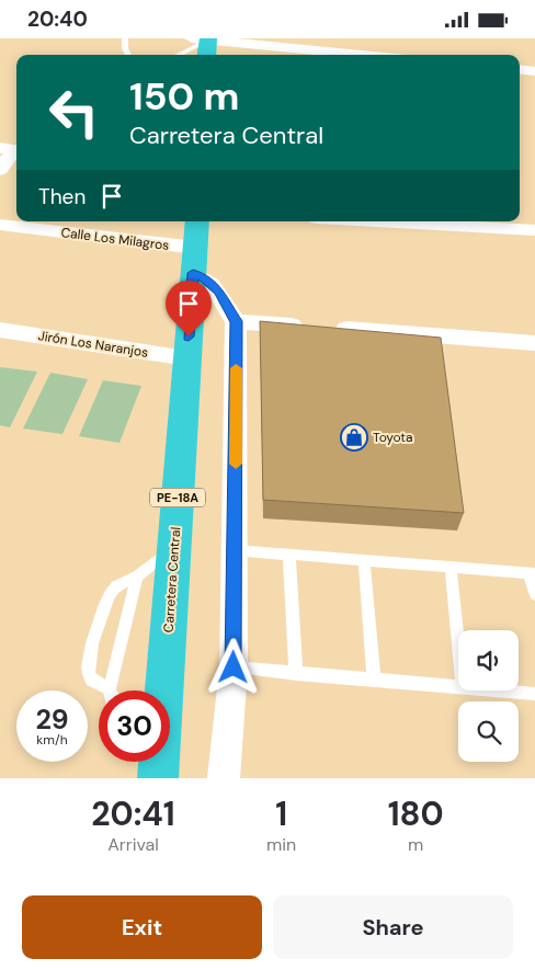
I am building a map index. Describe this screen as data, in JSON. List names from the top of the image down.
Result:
{
  "streets": {
    "highway": ["PE-18A", "Carretera Central"],
    "street": ["Calle Los Milagros", "Jirón Los Naranjos"]
  },
  "crossings": [
    ["Calle Los Milagros", "Carretera Central"],
    ["Jirón Los Naranjos", "Carretera Central"]
  ],
  "places": {
    "shop": ["Toyota"]
  },
  "page": {
    "status": "20:40",
    "turn": ["150 m", "Carretera Central"],
    "then": "Then",
    "speed": "29 km/h",
    "limit": "30",
    "eta": [
      "20:41",
      "Arrival",
      "1",
      "min",
      "180",
      "m"
    ],
    "buttons": ["Exit", "Share"]
  }
}
